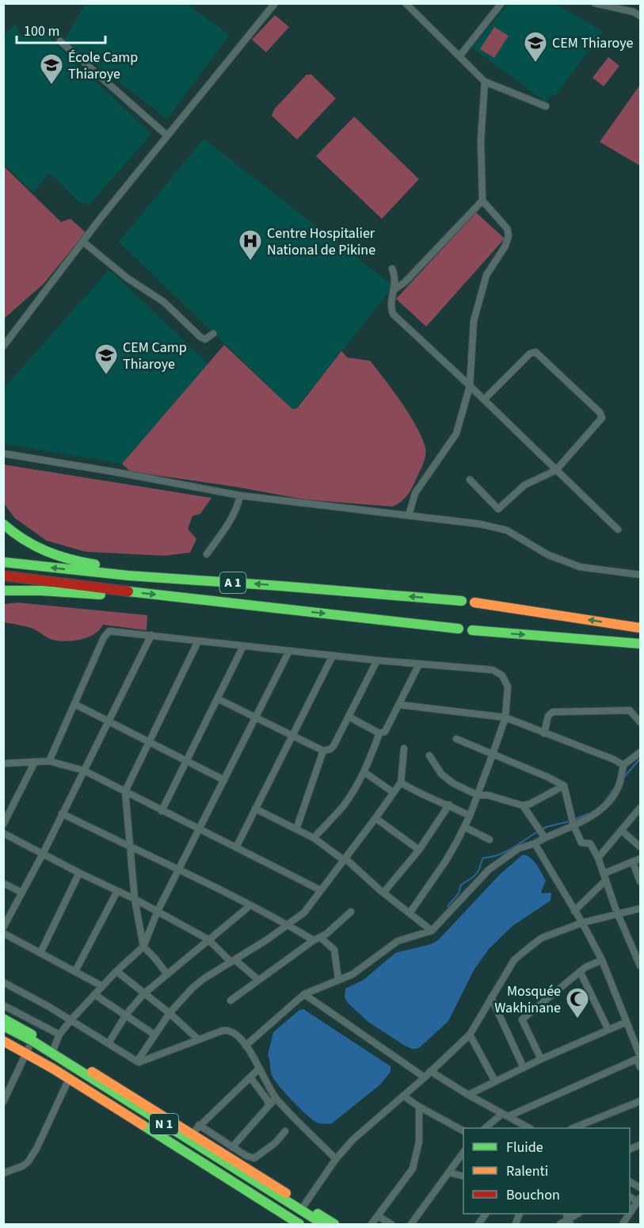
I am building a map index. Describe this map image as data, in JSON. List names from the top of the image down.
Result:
{
  "streets": {
    "main road": ["A 1", "N 1"]
  },
  "places": {
    "school or university": ["CEM Thiaroye", "École Camp Thiaroye", "CEM Camp Thiaroye"],
    "hospital": ["Centre Hospitalier National de Pikine"],
    "mosque": ["Mosquée Wakhinane"]
  },
  "legend": ["Fluide", "Ralenti", "Bouchon"],
  "scale_bar": "100 m"
}
